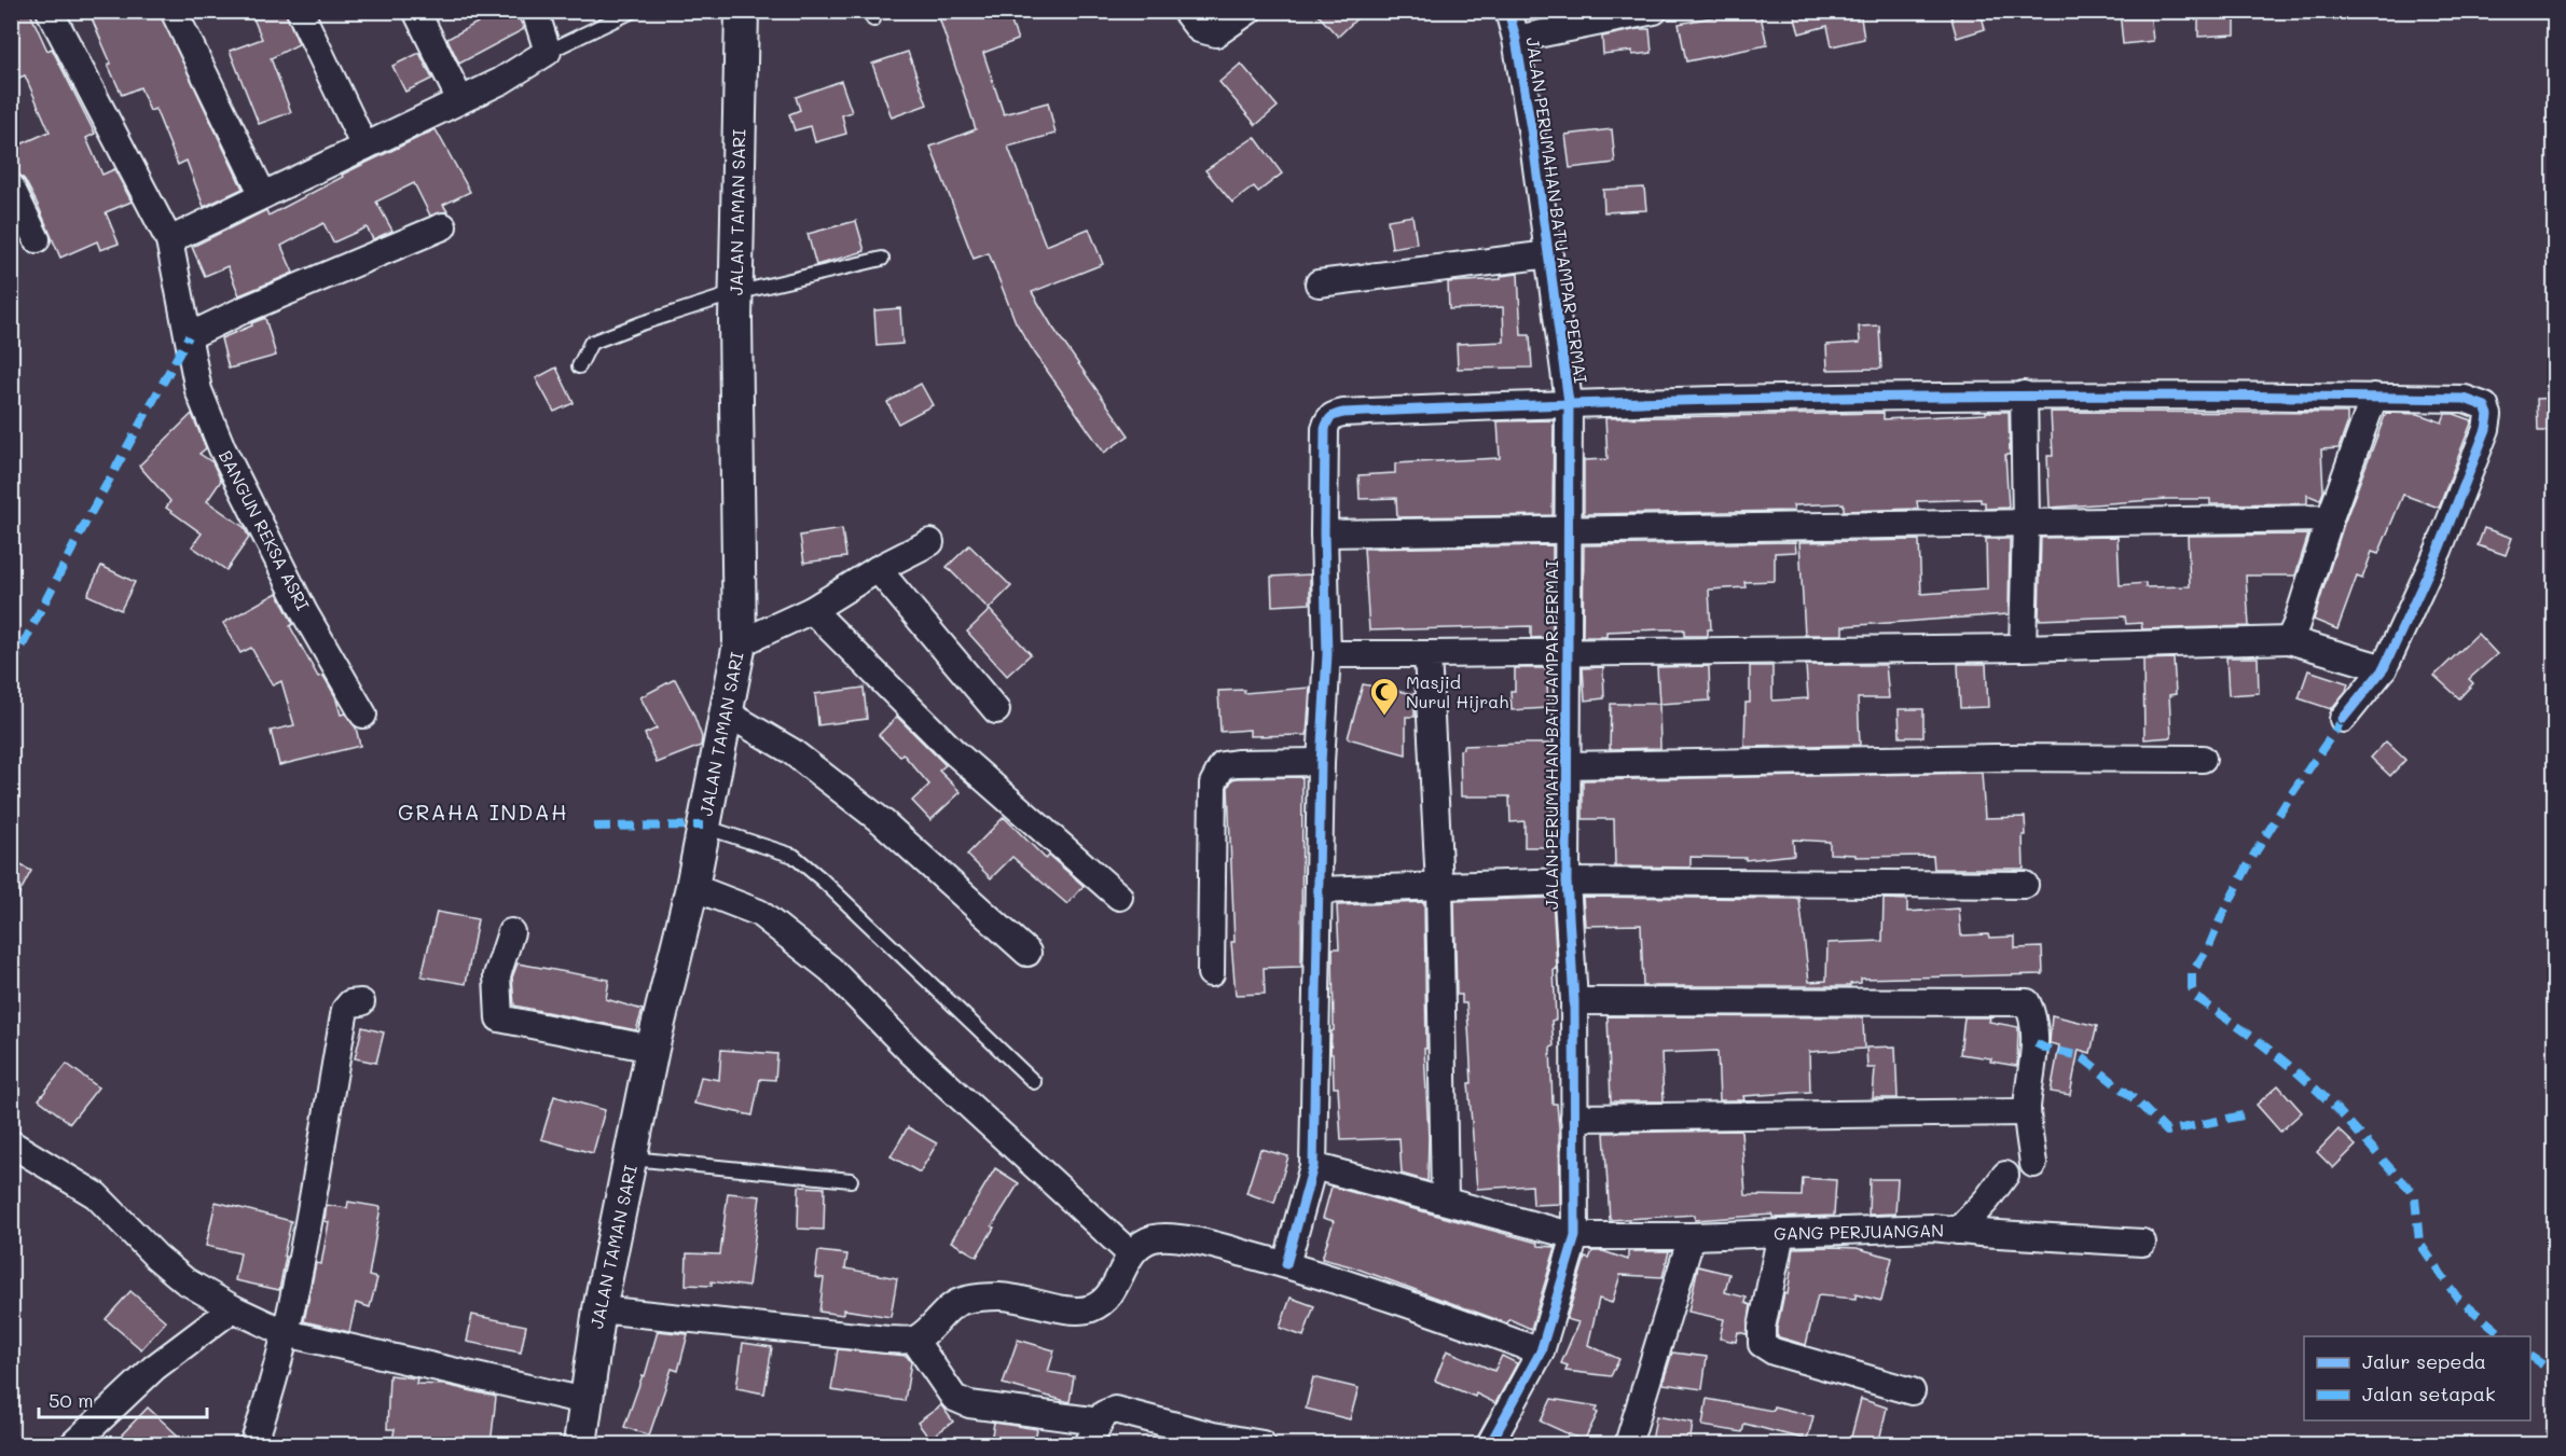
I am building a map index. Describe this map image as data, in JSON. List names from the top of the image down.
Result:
{
  "streets": {
    "street": [
      "JALAN PERUMAHAN BATU AMPAR PERMAI",
      "JALAN TAMAN SARI",
      "BANGUN REKSA ASRI",
      "GANG PERJUANGAN"
    ]
  },
  "crossings": [
    ["JALAN PERUMAHAN BATU AMPAR PERMAI", "GANG PERJUANGAN"]
  ],
  "districts": ["GRAHA INDAH"],
  "places": {
    "mosque": ["Masjid Nurul Hijrah"]
  },
  "legend": ["Jalur sepeda", "Jalan setapak"],
  "scale_bar": "50 m"
}
